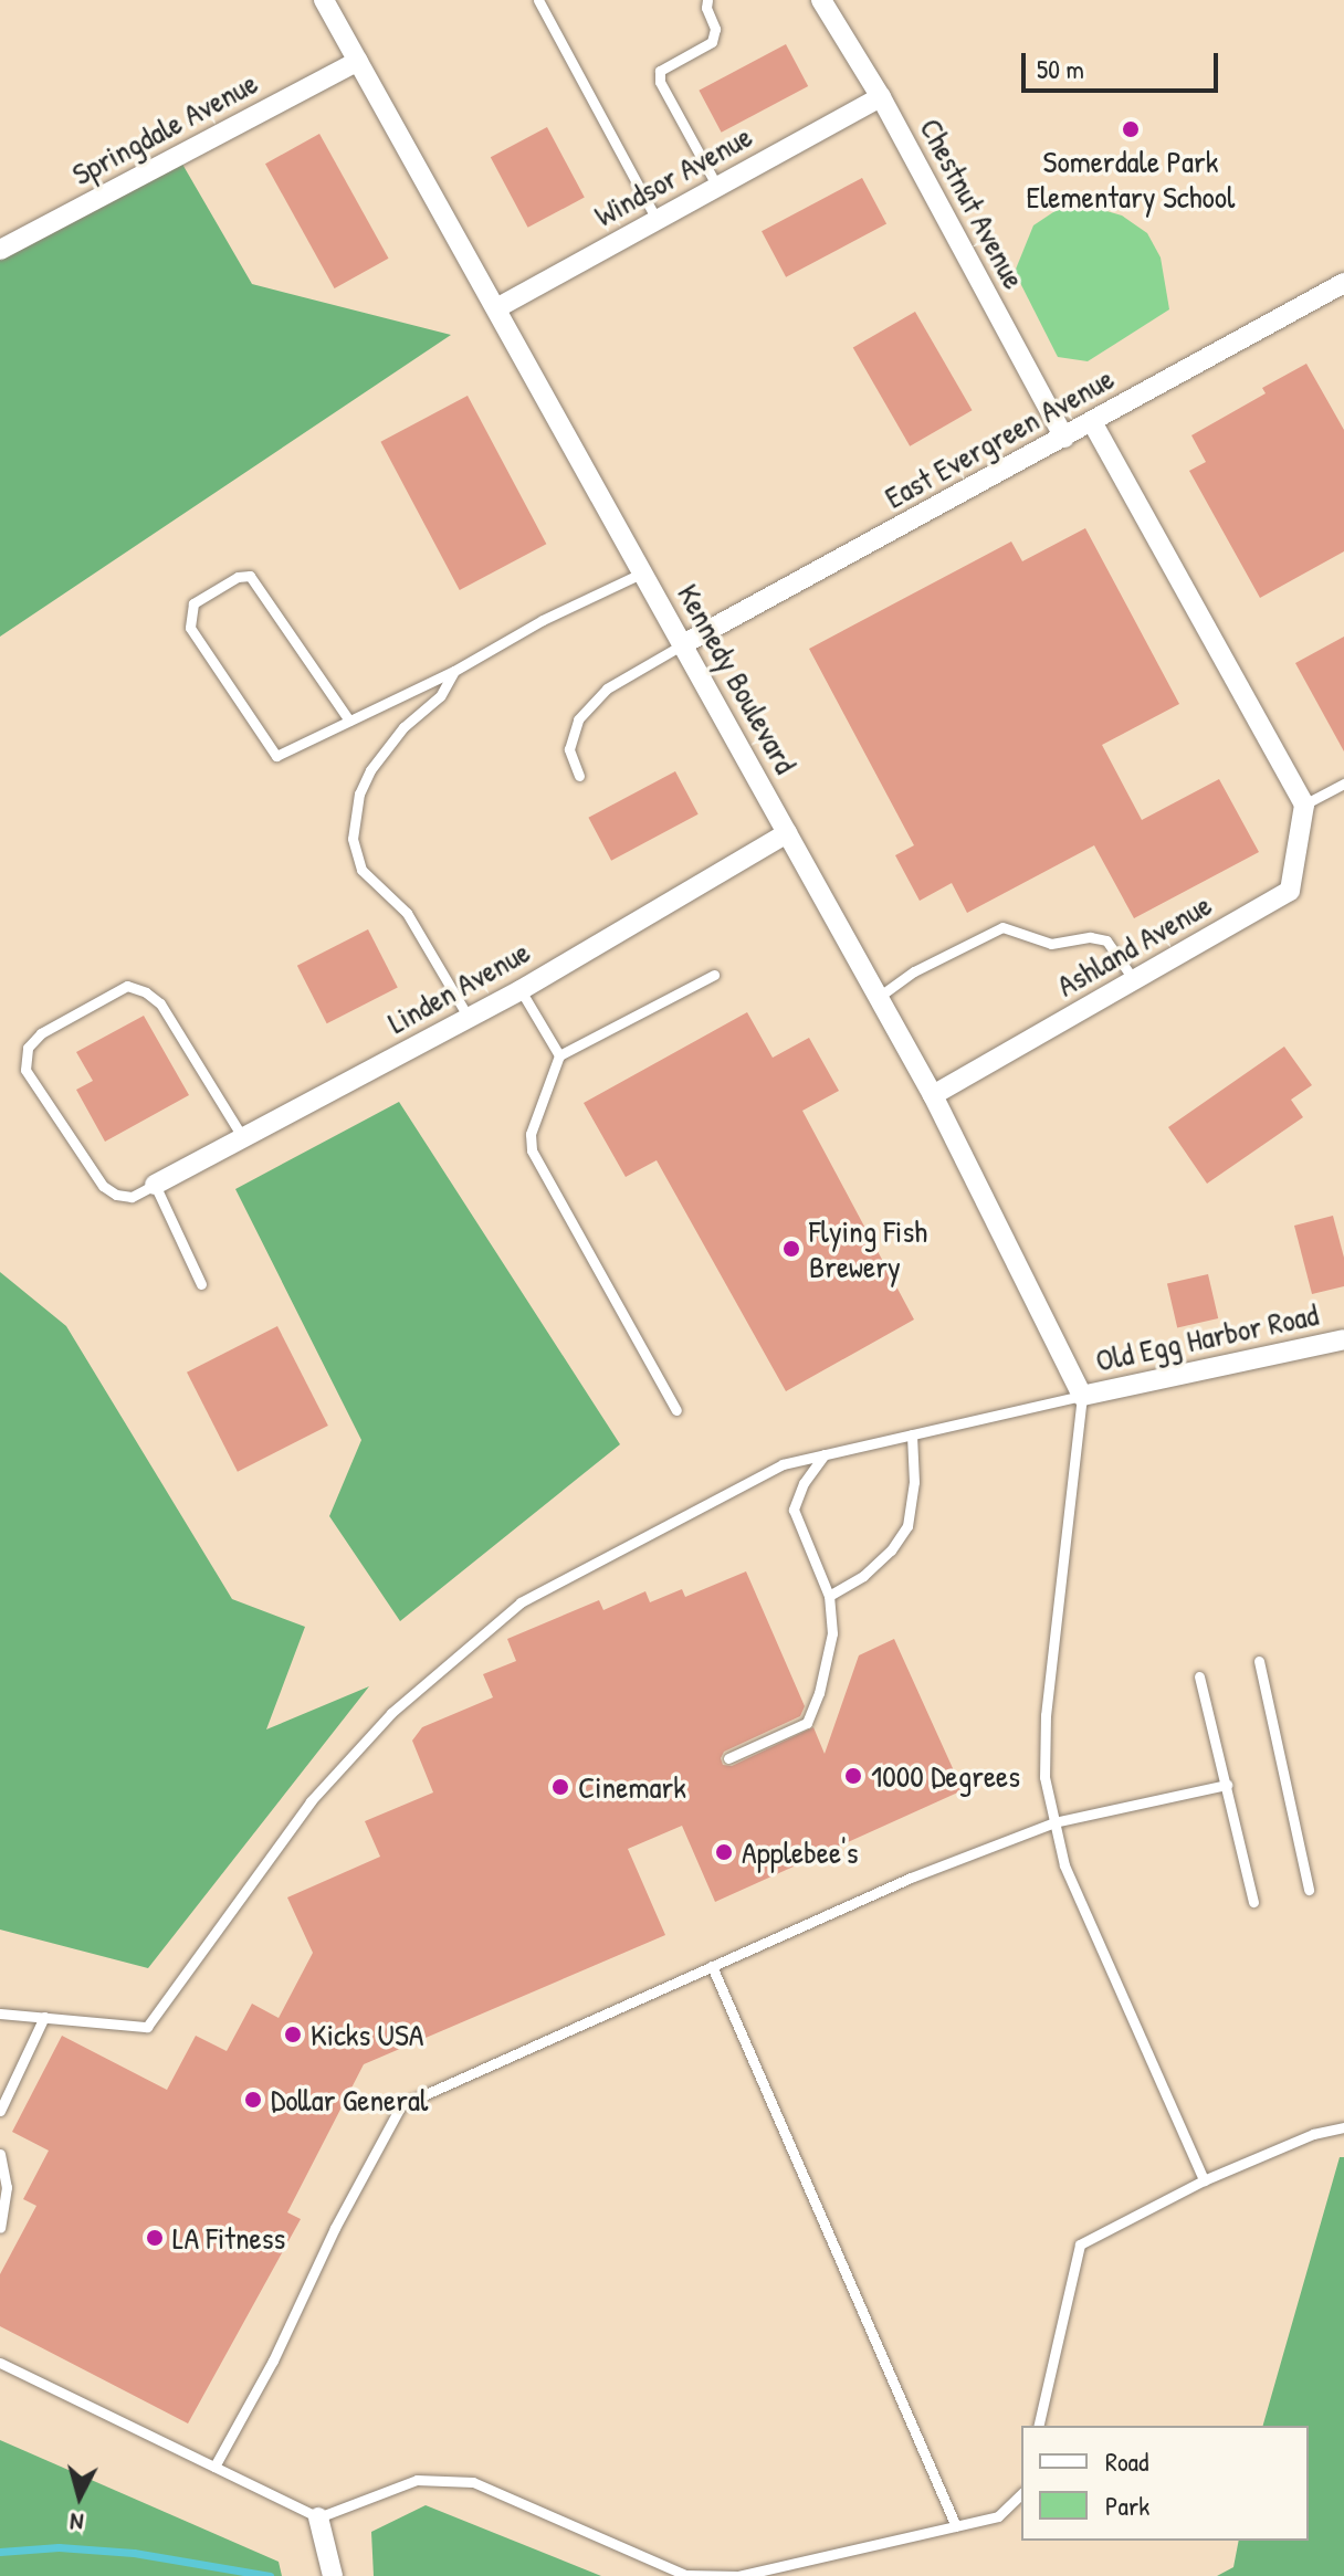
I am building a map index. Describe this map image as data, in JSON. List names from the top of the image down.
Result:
{
  "streets": {
    "street": [
      "Springdale Avenue",
      "Windsor Avenue",
      "Chestnut Avenue",
      "East Evergreen Avenue",
      "Kennedy Boulevard",
      "Ashland Avenue",
      "Linden Avenue",
      "Old Egg Harbor Road"
    ]
  },
  "crossings": [
    ["Springdale Avenue", "Kennedy Boulevard"],
    ["Windsor Avenue", "Chestnut Avenue"],
    ["Windsor Avenue", "Kennedy Boulevard"],
    ["Chestnut Avenue", "East Evergreen Avenue"],
    ["East Evergreen Avenue", "Kennedy Boulevard"],
    ["Kennedy Boulevard", "Ashland Avenue"],
    ["Kennedy Boulevard", "Linden Avenue"],
    ["Kennedy Boulevard", "Old Egg Harbor Road"]
  ],
  "places": [
    "Somerdale Park Elementary School",
    "Flying Fish Brewery",
    "1000 Degrees",
    "Cinemark",
    "Applebee's",
    "Kicks USA",
    "Dollar General",
    "LA Fitness"
  ],
  "legend": ["Road", "Park"],
  "scale_bar": "50 m",
  "north": "bottom"
}
